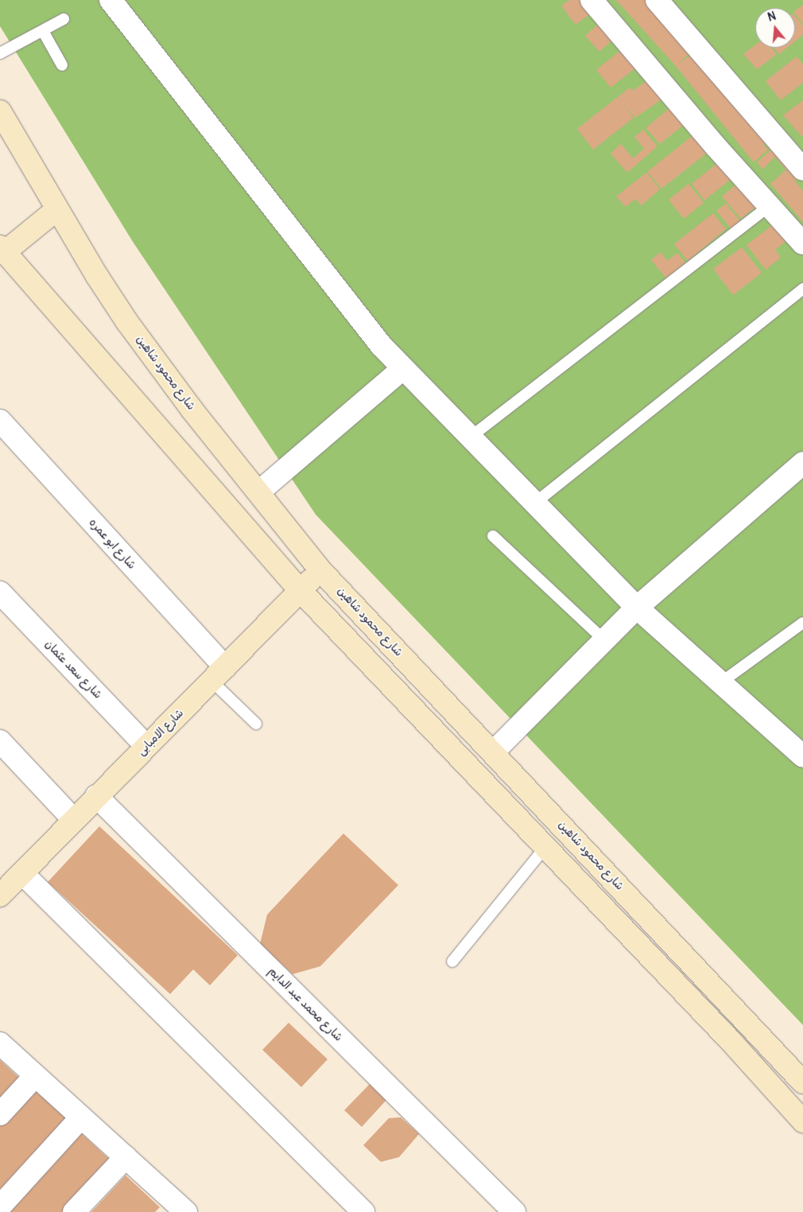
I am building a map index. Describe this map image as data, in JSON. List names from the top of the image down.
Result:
{
  "streets": {
    "main road": ["شارع محمود شاهين", "شارع الامبابى"],
    "street": ["شارع ابو عمره", "شارع سعد عثمان", "شارع محمد عبد الدايم"]
  },
  "crossings": [
    ["شارع محمود شاهين", "شارع الامبابى"],
    ["شارع ابو عمره", "شارع الامبابى"],
    ["شارع سعد عثمان", "شارع الامبابى"],
    ["شارع الامبابى", "شارع محمد عبد الدايم"]
  ],
  "north": "top"
}
